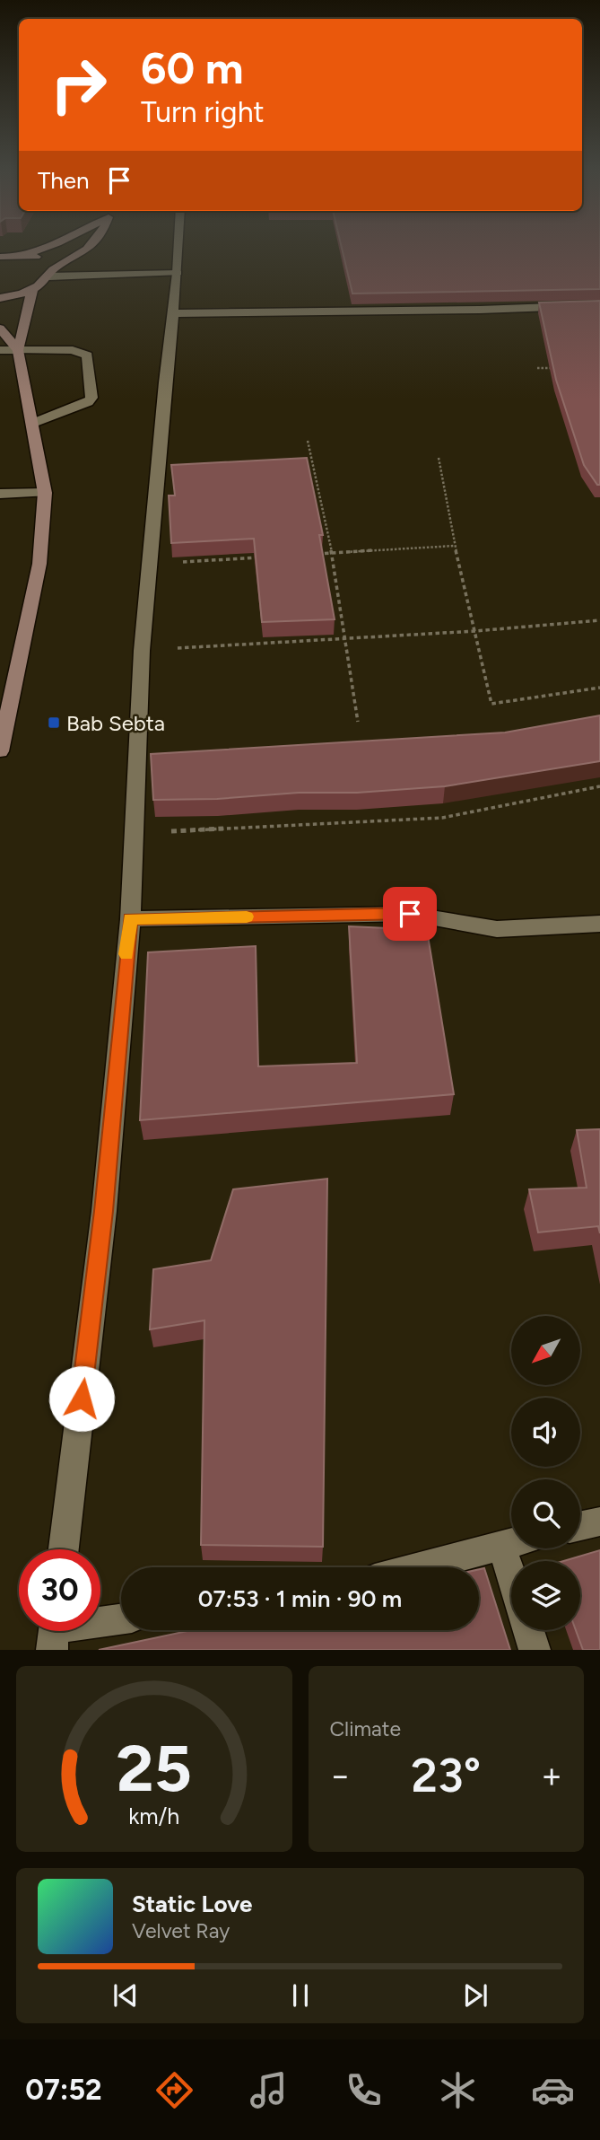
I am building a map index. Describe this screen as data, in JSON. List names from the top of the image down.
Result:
{
  "places": {
    "transit": ["Bab Sebta"]
  },
  "north": "bottom left",
  "page": {
    "turn": ["60 m", "Turn right"],
    "then": "Then",
    "limit": "30",
    "trip": "07:53 · 1 min · 90 m",
    "tile": "Climate",
    "heat": ["−", "23°", "+"],
    "song": ["Static Love", "Velvet Ray"],
    "tabs": "07:52",
    "gauge": ["25", "km/h"]
  }
}
